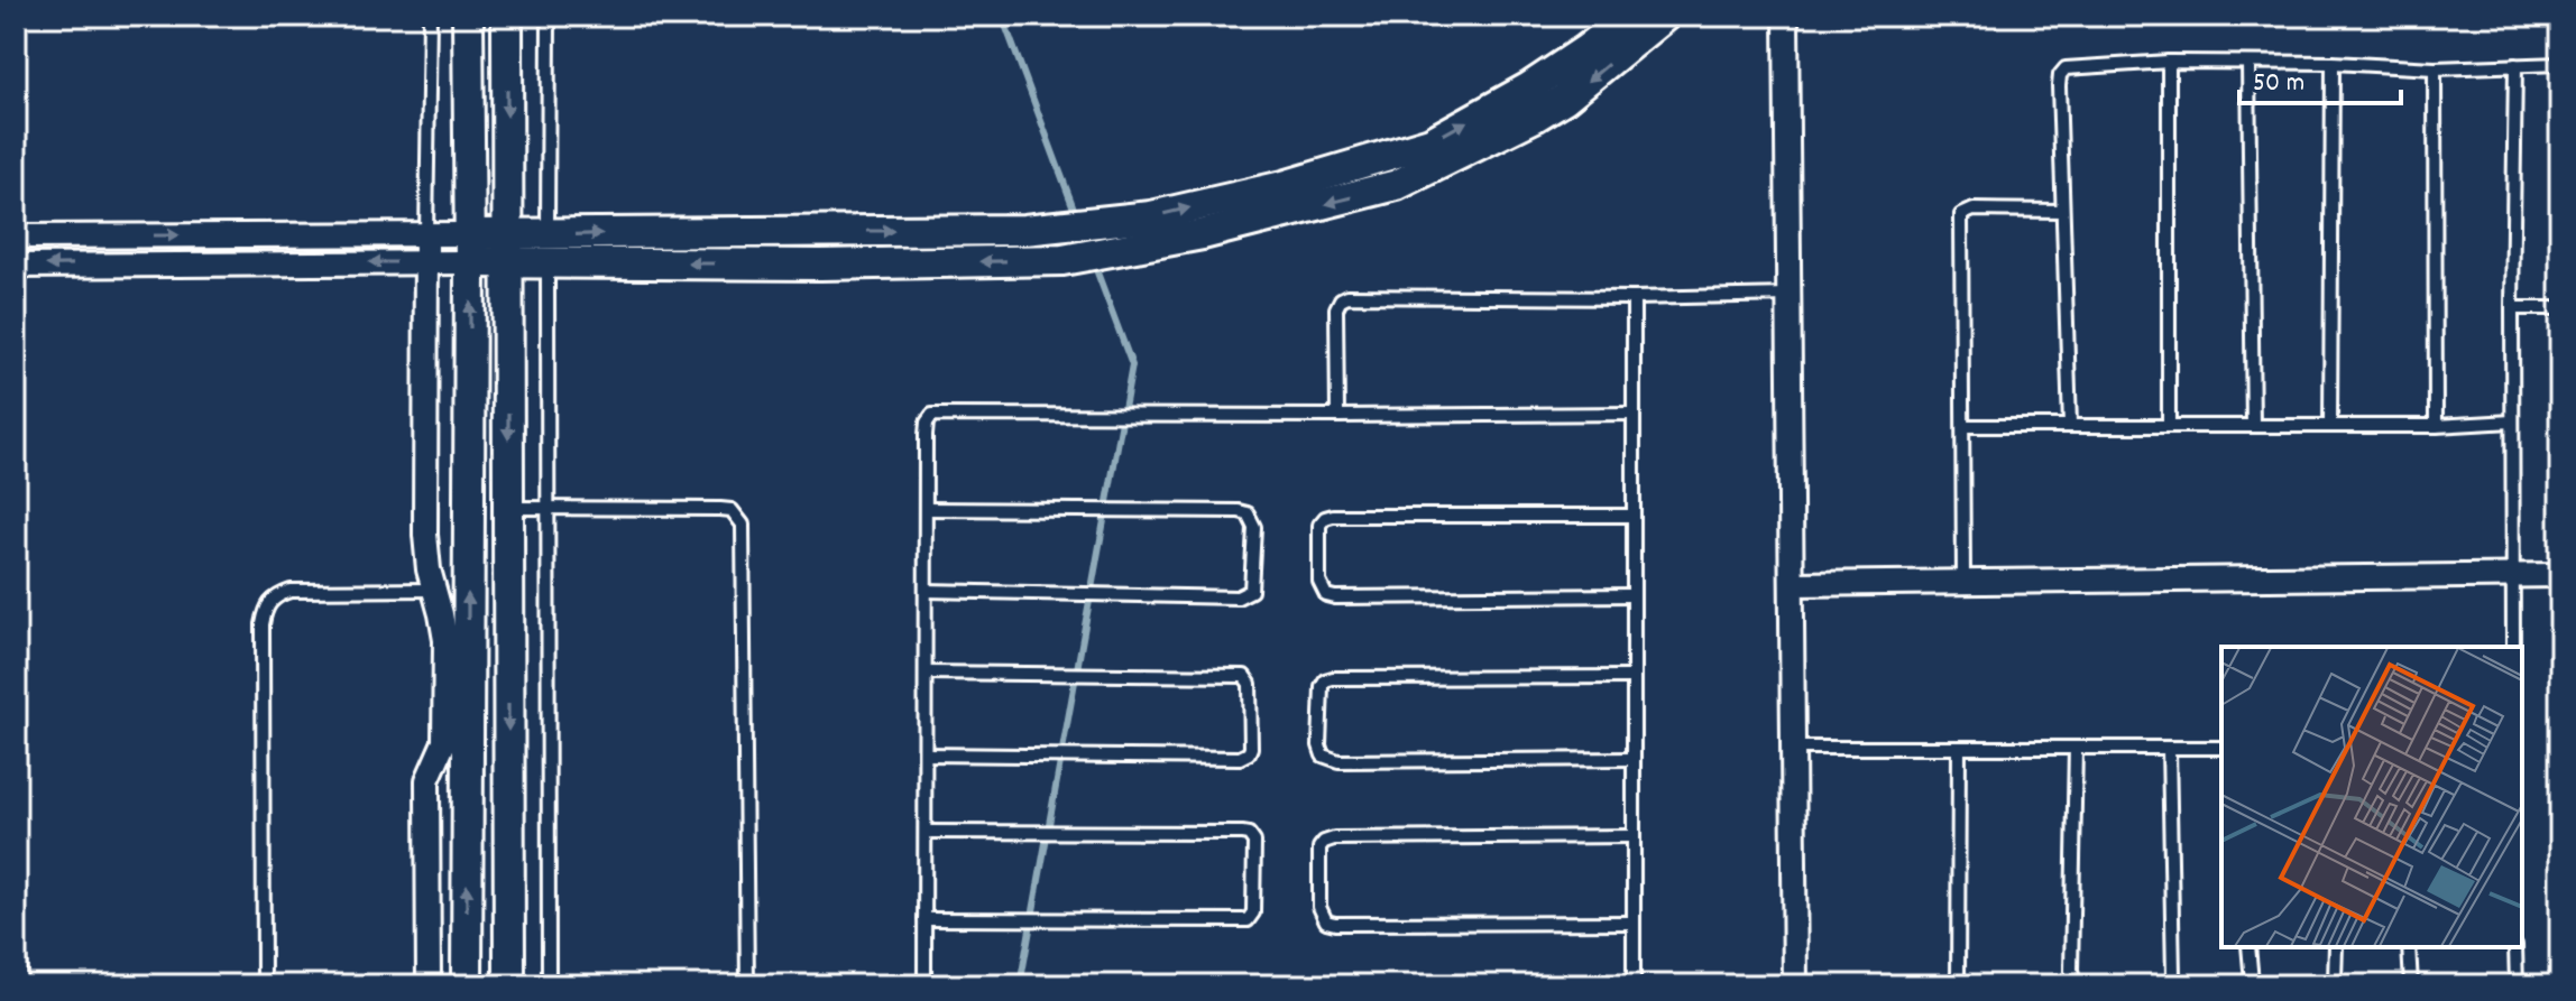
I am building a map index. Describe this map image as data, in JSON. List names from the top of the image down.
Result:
{
  "scale_bar": "50 m"
}
